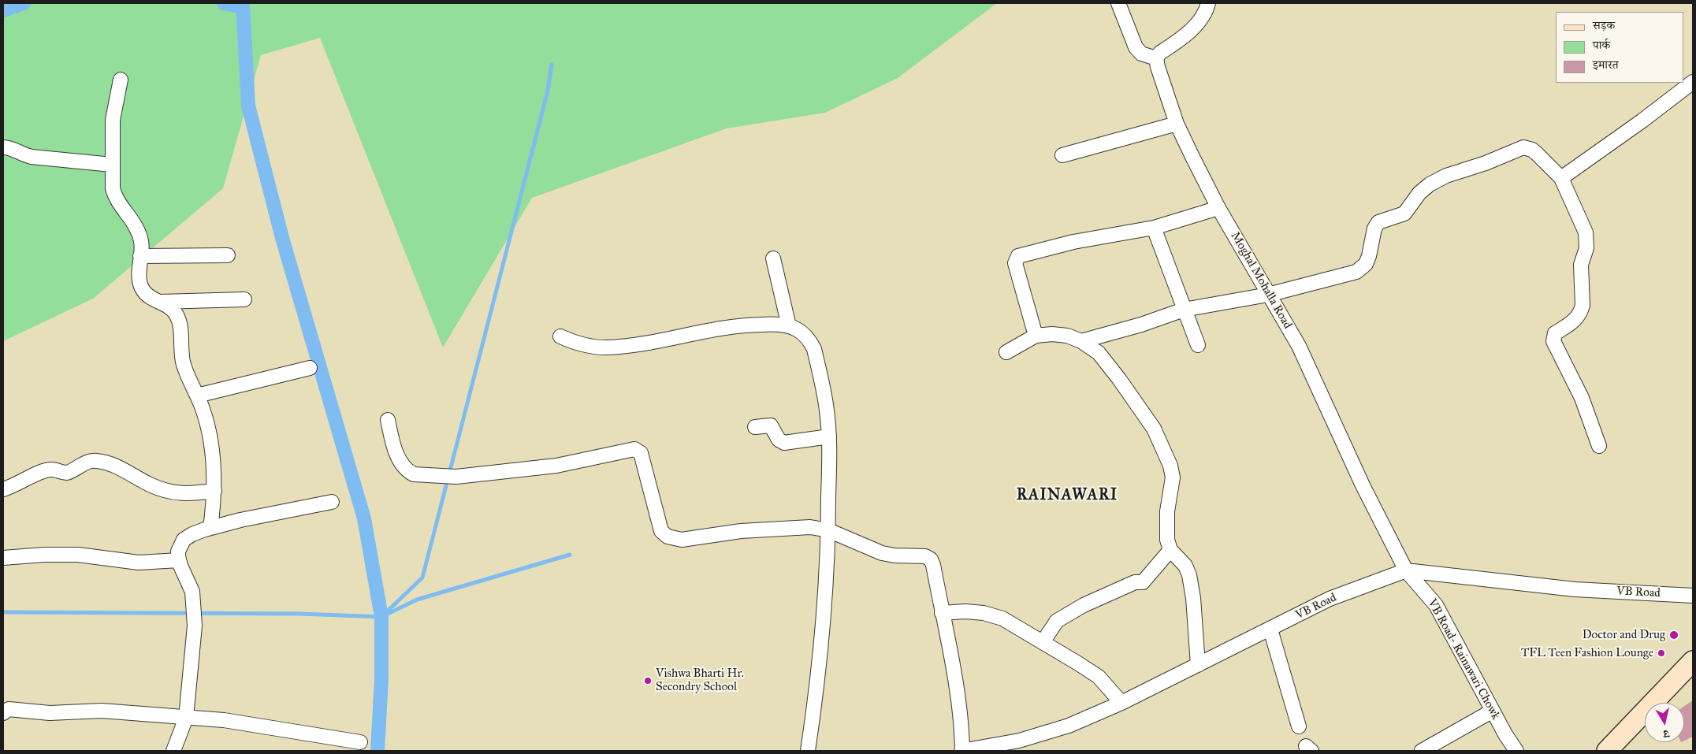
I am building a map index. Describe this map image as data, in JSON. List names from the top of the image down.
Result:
{
  "streets": {
    "street": ["Moghal Mohalla Road", "VB Road", "VB Road- Rainawari Chowk"]
  },
  "crossings": [
    ["Moghal Mohalla Road", "VB Road"],
    ["Moghal Mohalla Road", "VB Road- Rainawari Chowk"],
    ["VB Road", "VB Road- Rainawari Chowk"]
  ],
  "districts": ["RAINAWARI"],
  "places": ["Doctor and Drug", "TFL Teen Fashion Lounge", "Vishwa Bharti Hr. Secondry School"],
  "legend": ["सड़क", "पार्क", "इमारत"],
  "north": "bottom"
}
